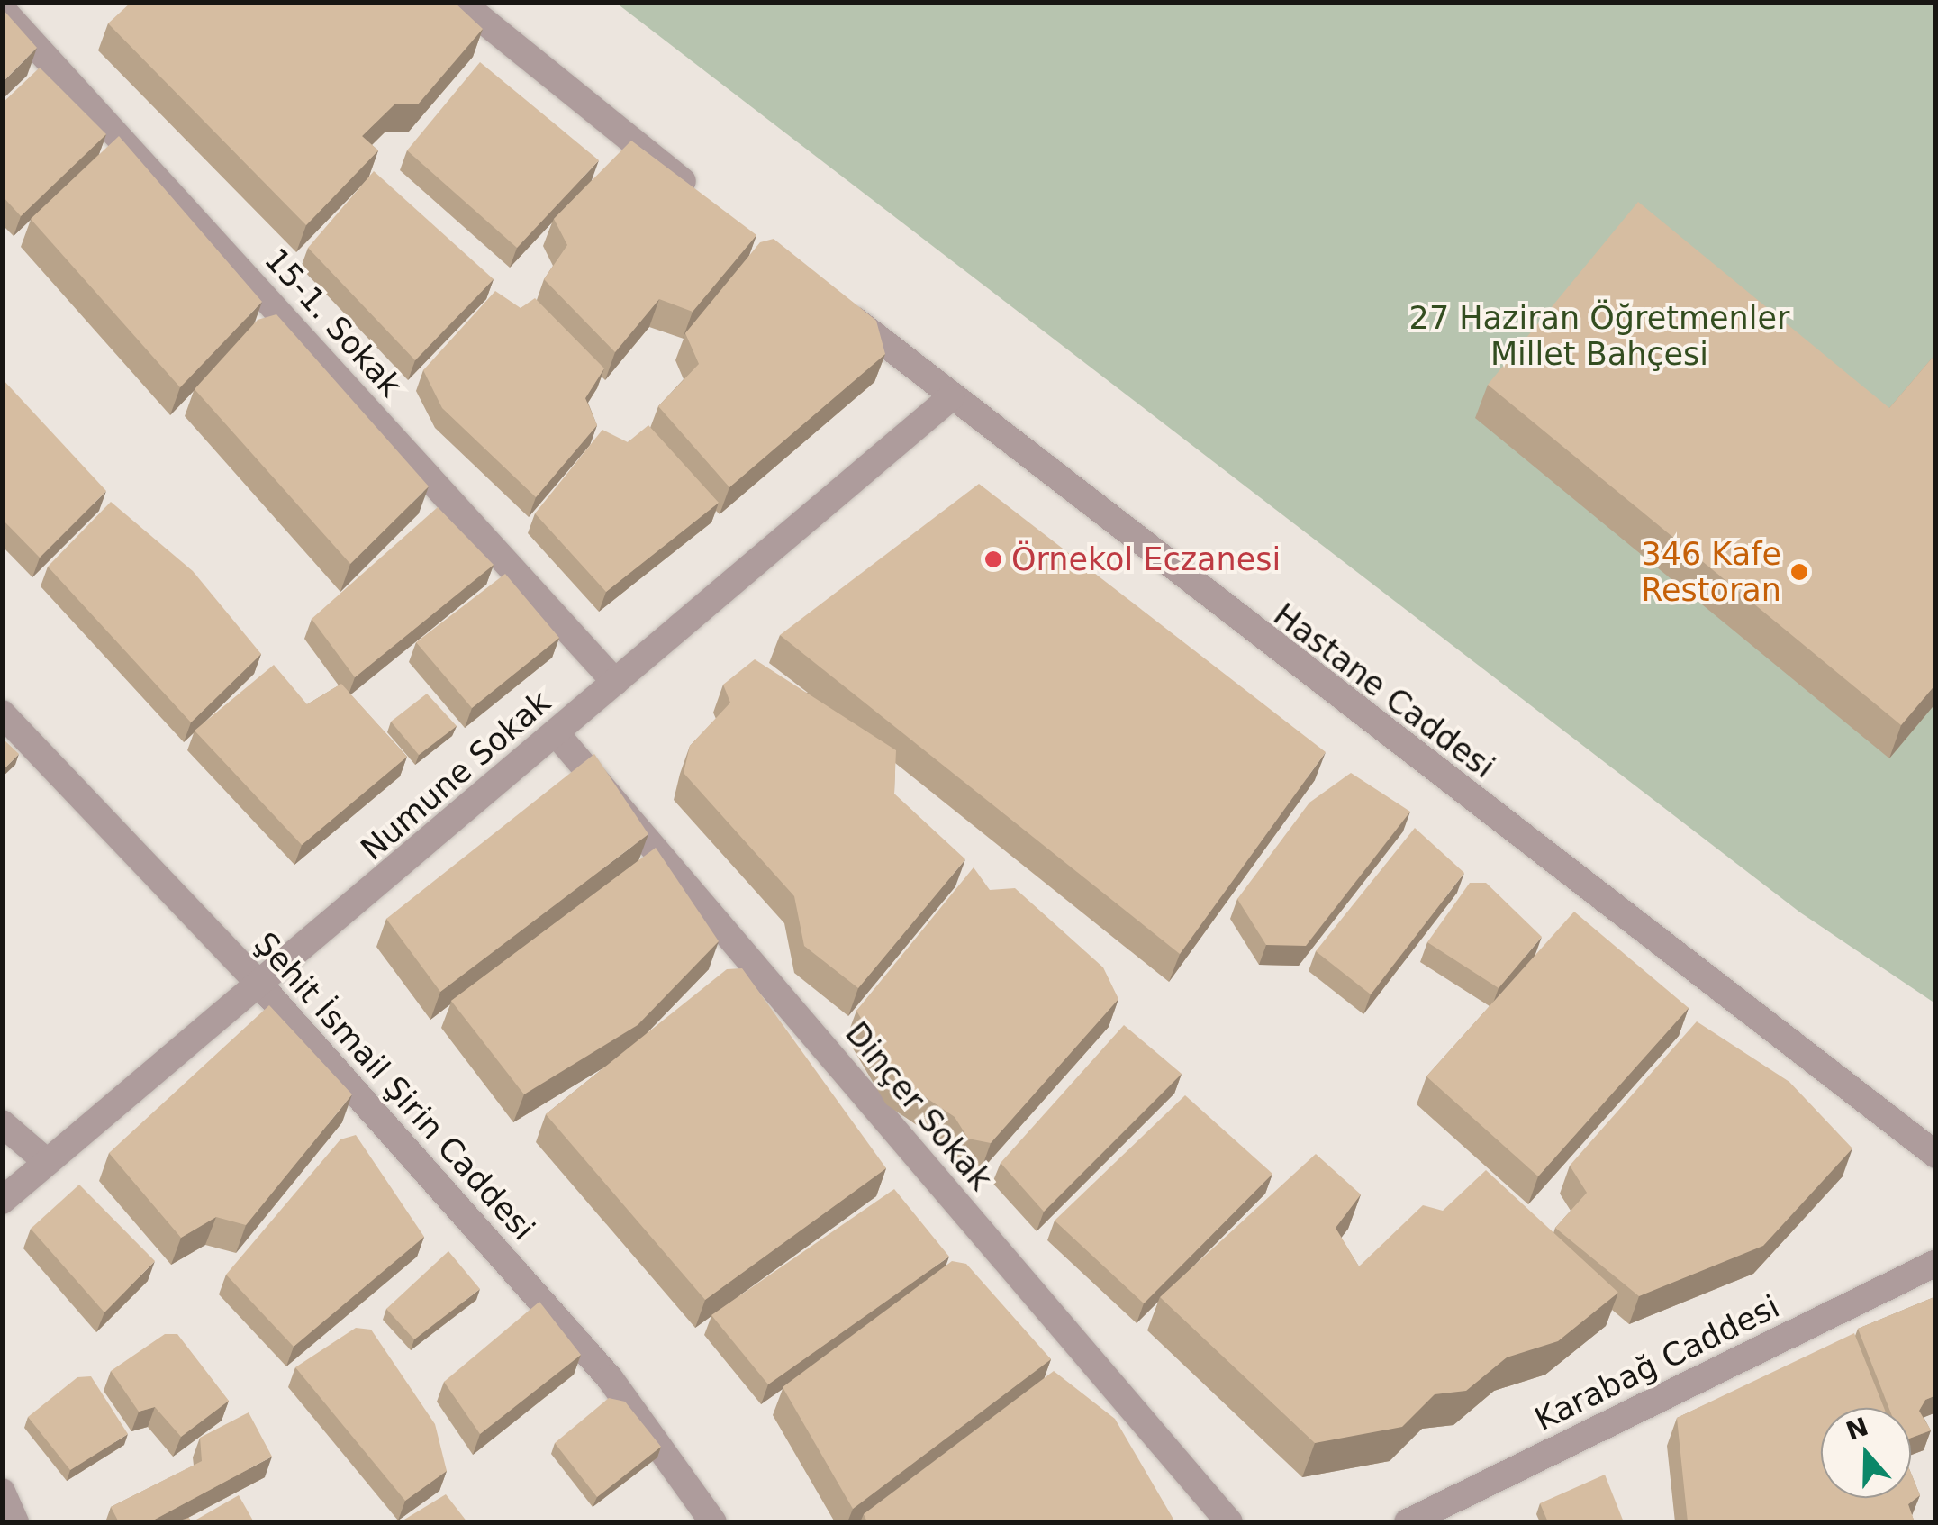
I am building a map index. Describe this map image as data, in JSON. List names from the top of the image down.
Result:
{
  "streets": {
    "street": [
      "15-1. Sokak",
      "Hastane Caddesi",
      "Numune Sokak",
      "Şehit İsmail Şirin Caddesi",
      "Dinçer Sokak",
      "Karabağ Caddesi"
    ]
  },
  "crossings": [
    ["15-1. Sokak", "Numune Sokak"],
    ["Hastane Caddesi", "Numune Sokak"],
    ["Numune Sokak", "Şehit İsmail Şirin Caddesi"],
    ["Numune Sokak", "Dinçer Sokak"]
  ],
  "parks": ["27 Haziran Öğretmenler Millet Bahçesi"],
  "places": ["Örnekol Eczanesi", "346 Kafe Restoran"],
  "north": "top"
}
